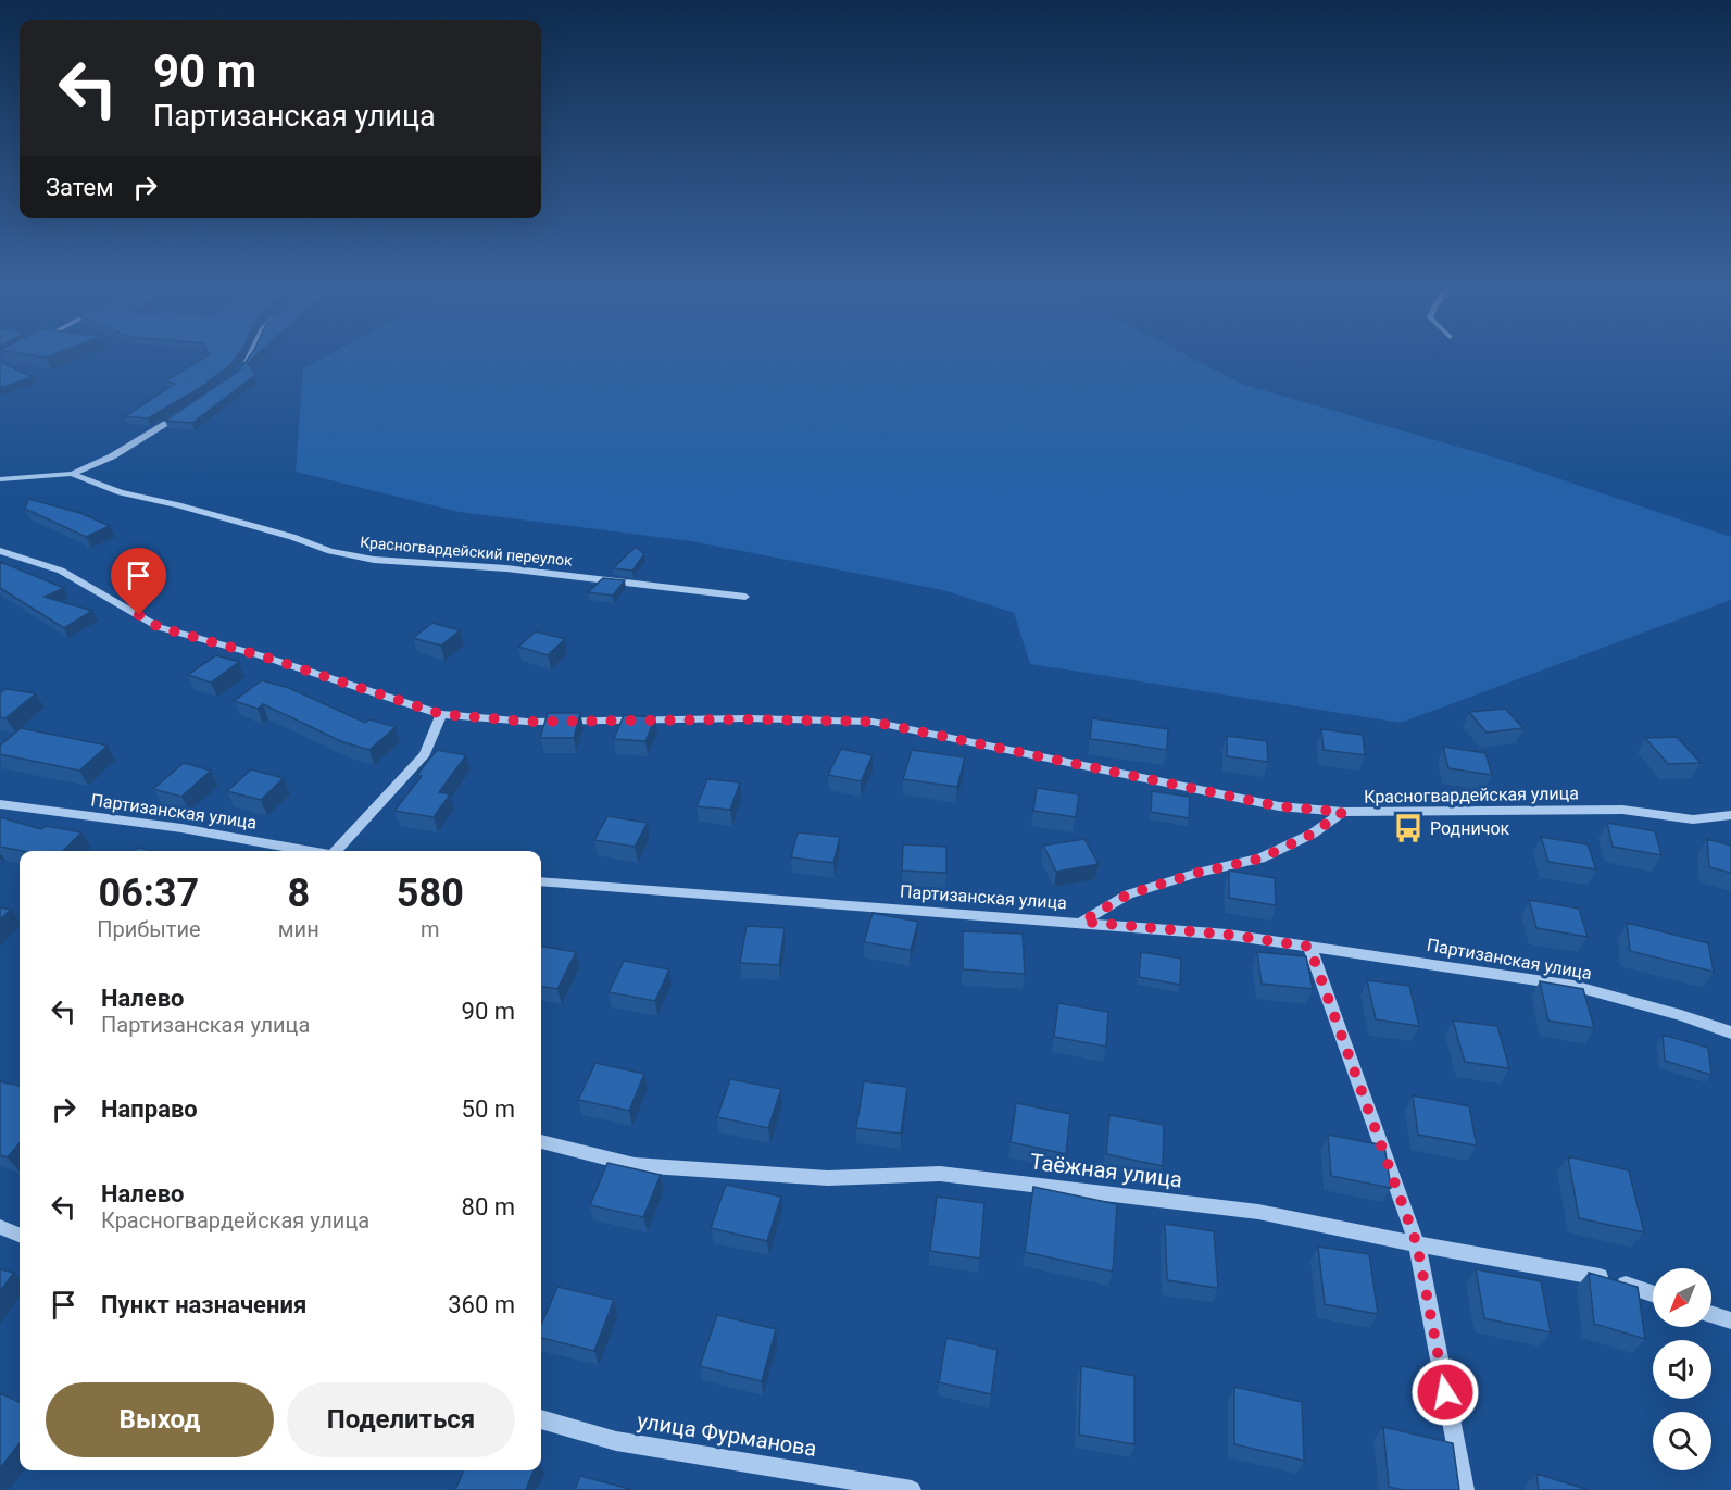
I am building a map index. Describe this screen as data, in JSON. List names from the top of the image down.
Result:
{
  "streets": {
    "street": [
      "Красногвардейский переулок",
      "Красногвардейская улица",
      "Партизанская улица",
      "Таёжная улица",
      "улица Фурманова"
    ]
  },
  "places": {
    "bus stop": ["Родничок"]
  },
  "north": "bottom left",
  "page": {
    "turn": ["90 m", "Партизанская улица"],
    "then": "Затем",
    "eta": [
      "06:37",
      "Прибытие",
      "8",
      "мин",
      "580",
      "m"
    ],
    "list": [
      {
        "name": "Налево",
        "note": "Партизанская улица",
        "value": "90 m"
      },
      {
        "name": "Направо",
        "value": "50 m"
      },
      {
        "name": "Налево",
        "note": "Красногвардейская улица",
        "value": "80 m"
      },
      {
        "name": "Пункт назначения",
        "value": "360 m"
      }
    ],
    "buttons": ["Выход", "Поделиться"]
  }
}
